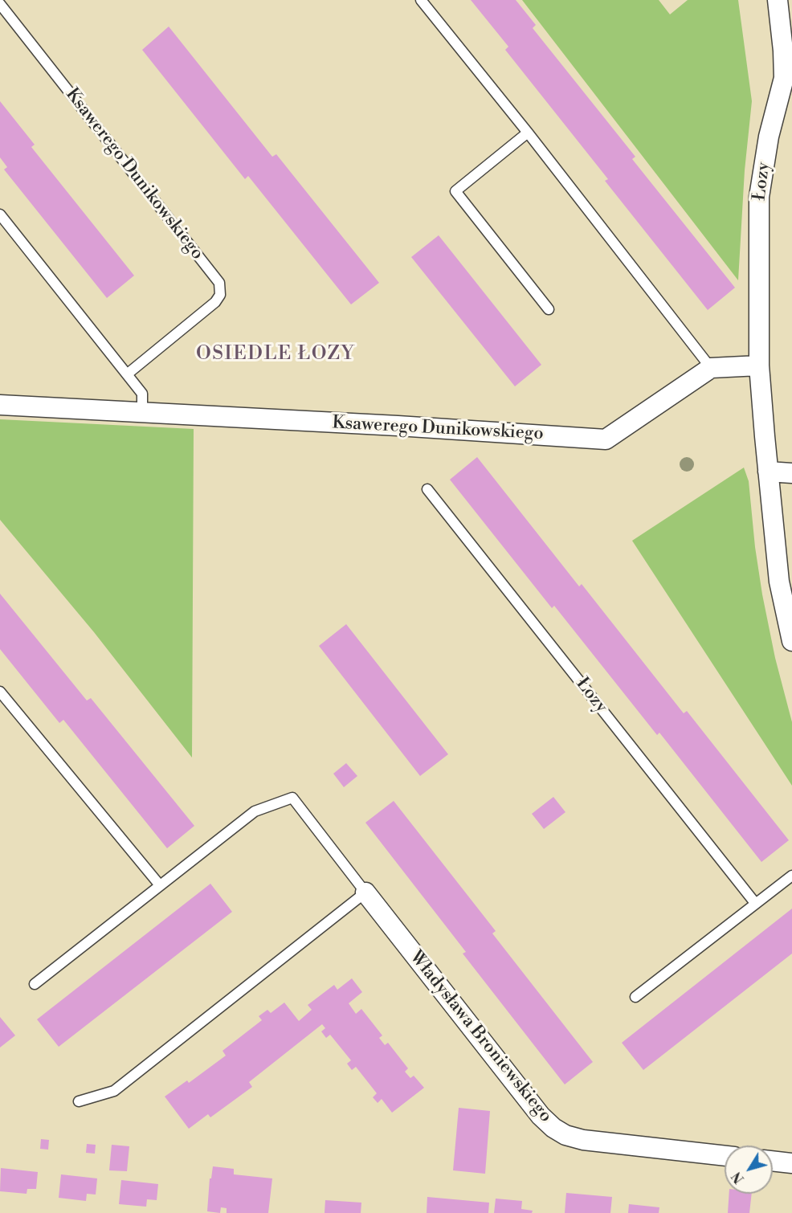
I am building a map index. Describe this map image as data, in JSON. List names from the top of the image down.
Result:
{
  "streets": {
    "street": ["Ksawerego Dunikowskiego", "Łozy", "Władysława Broniewskiego"]
  },
  "districts": ["OSIEDLE ŁOZY"],
  "north": "bottom left"
}
